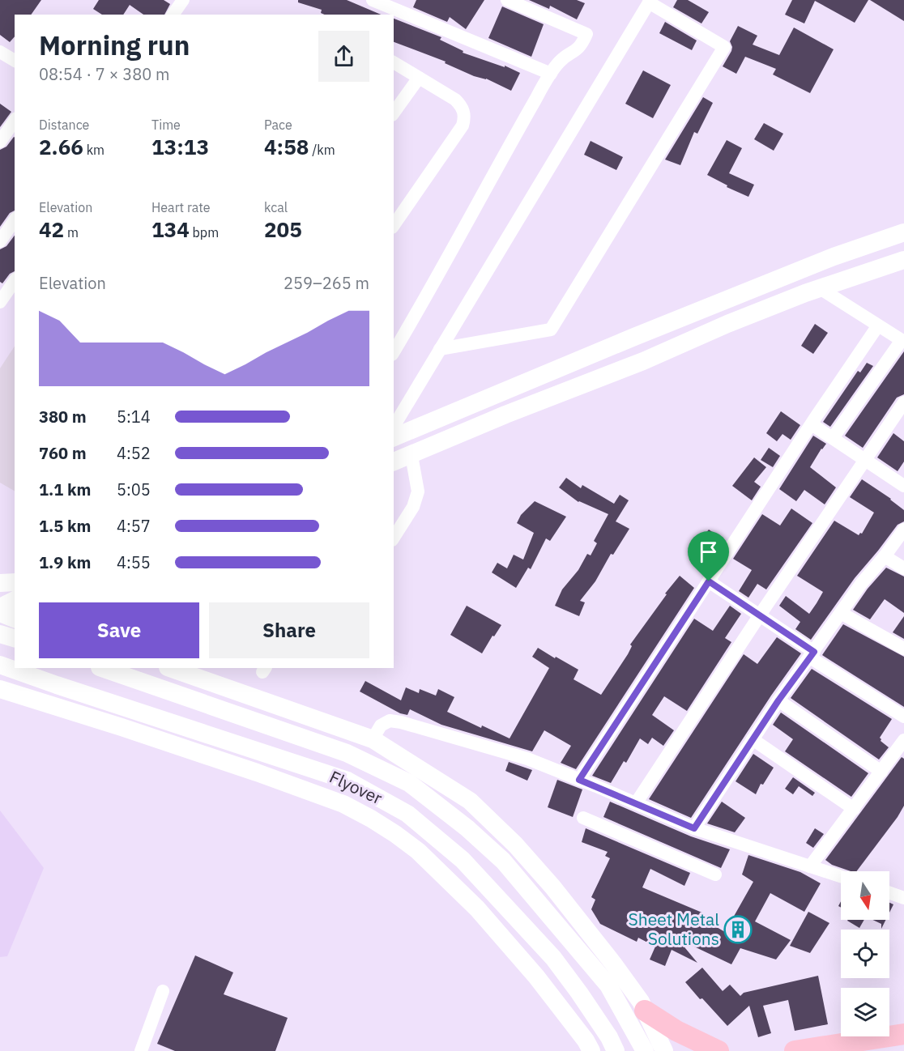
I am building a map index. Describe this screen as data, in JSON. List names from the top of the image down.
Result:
{
  "streets": {
    "street": ["Flyover"]
  },
  "places": {
    "building": ["Sheet Metal Solutions"]
  },
  "north": "bottom",
  "page": {
    "heading": ["Morning run", "08:54 · 7 × 380 m"],
    "stats": [
      ["Distance", "2.66 km"],
      ["Time", "13:13"],
      ["Pace", "4:58 /km"],
      ["Elevation", "42 m"],
      ["Heart rate", "134 bpm"],
      ["kcal", "205"]
    ],
    "chart": ["Elevation", "259–265 m"],
    "list": [
      {
        "name": "380 m",
        "note": "5:14"
      },
      {
        "name": "760 m",
        "note": "4:52"
      },
      {
        "name": "1.1 km",
        "note": "5:05"
      },
      {
        "name": "1.5 km",
        "note": "4:57"
      },
      {
        "name": "1.9 km",
        "note": "4:55"
      }
    ],
    "buttons": ["Save", "Share"]
  }
}
